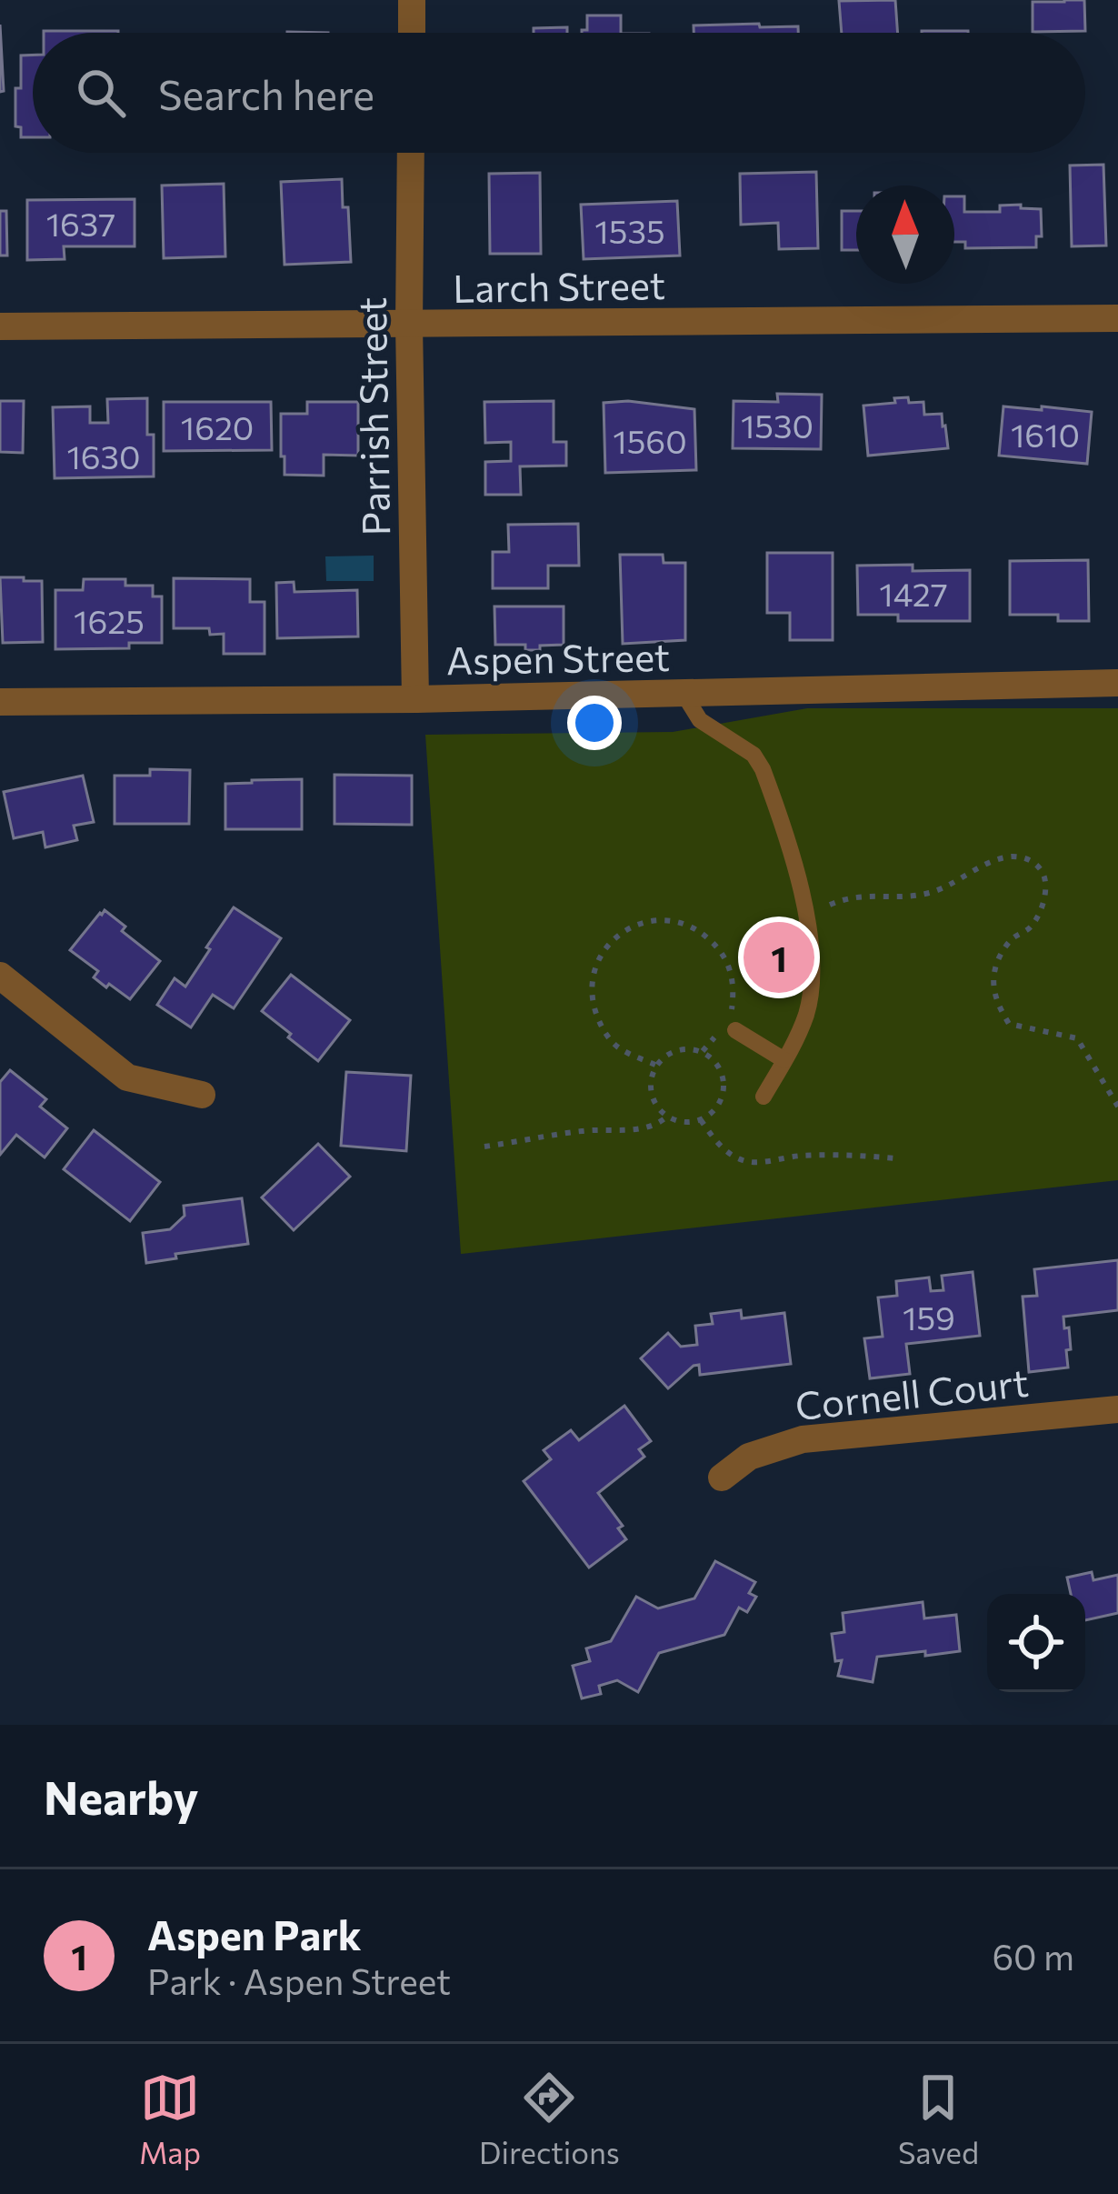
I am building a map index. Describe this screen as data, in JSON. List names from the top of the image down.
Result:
{
  "streets": {
    "street": [
      "Larch Street",
      "Parrish Street",
      "Aspen Street",
      "Cornell Court"
    ]
  },
  "crossings": [
    ["Larch Street", "Parrish Street"],
    ["Parrish Street", "Aspen Street"]
  ],
  "house_numbers": [
    "1637",
    "1535",
    "1530",
    "1620",
    "1610",
    "1560",
    "1630",
    "1427",
    "1625",
    "159"
  ],
  "north": "top",
  "page": {
    "search": "Search here",
    "pins": "1",
    "heading": "Nearby",
    "list": [
      {
        "mark": "1",
        "name": "Aspen Park",
        "note": "Park · Aspen Street",
        "value": "60 m"
      }
    ],
    "nav": ["Map", "Directions", "Saved"]
  }
}
